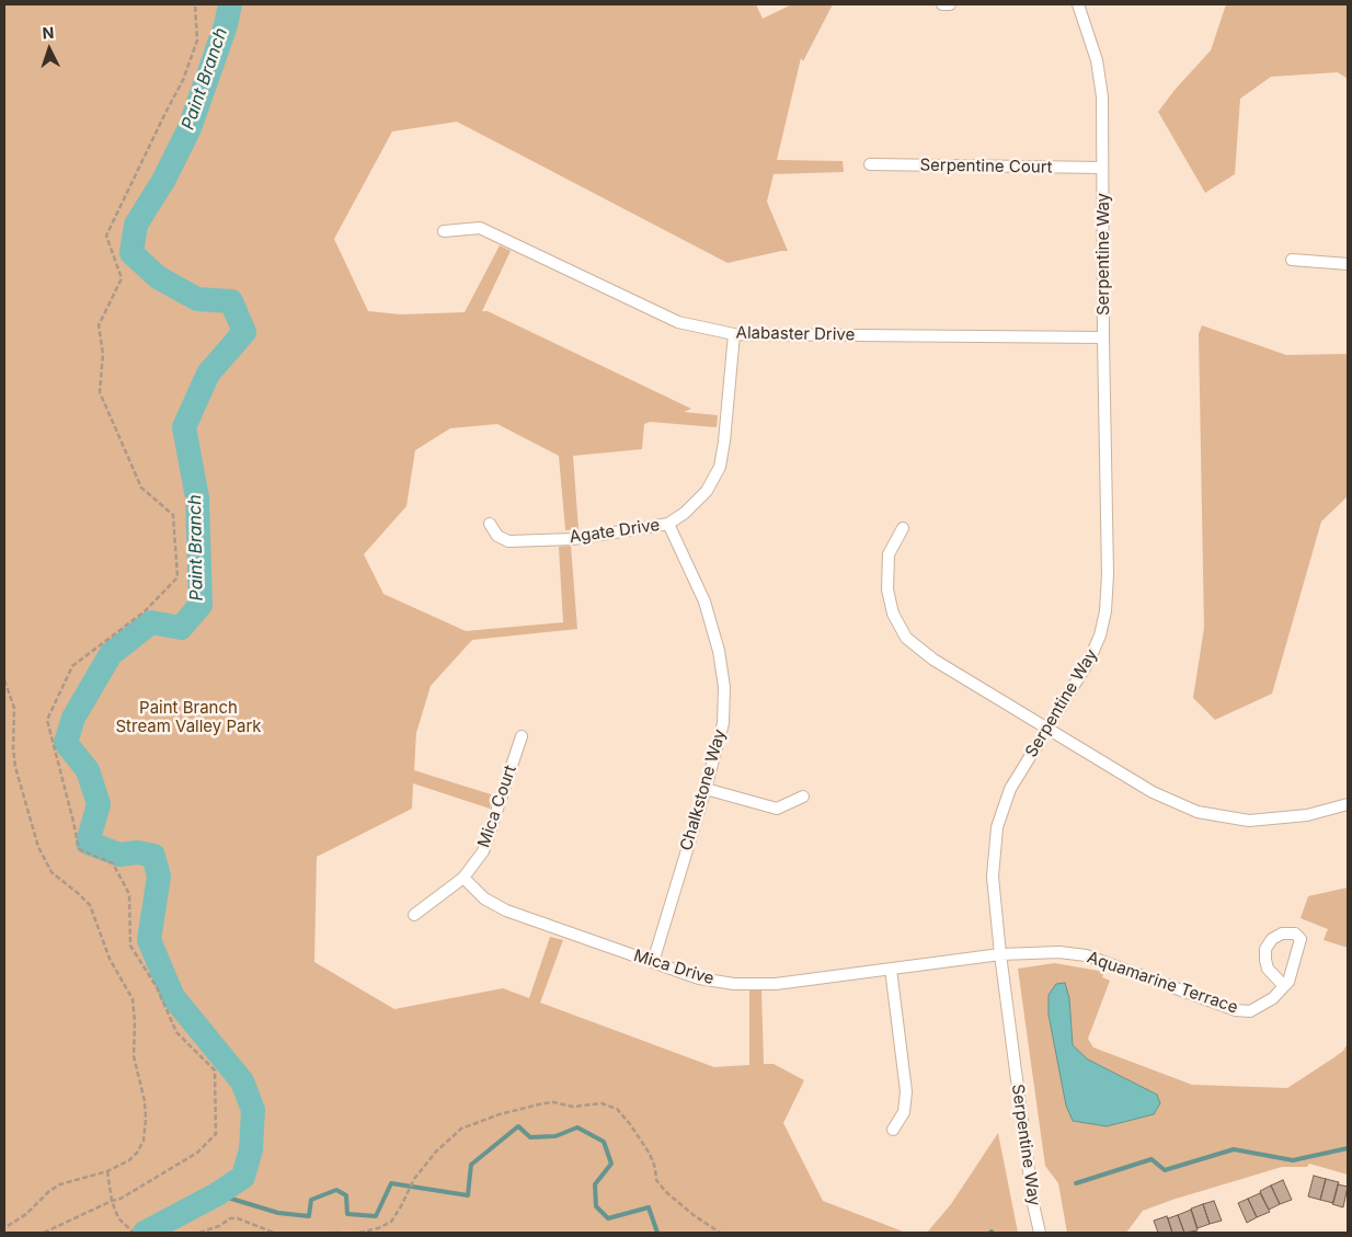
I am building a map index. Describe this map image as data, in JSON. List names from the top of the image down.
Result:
{
  "streets": {
    "street": [
      "Serpentine Court",
      "Serpentine Way",
      "Alabaster Drive",
      "Agate Drive",
      "Chalkstone Way",
      "Mica Court",
      "Mica Drive",
      "Aquamarine Terrace"
    ]
  },
  "crossings": [
    ["Serpentine Court", "Serpentine Way"],
    ["Serpentine Way", "Alabaster Drive"],
    ["Serpentine Way", "Mica Drive"],
    ["Serpentine Way", "Aquamarine Terrace"],
    ["Alabaster Drive", "Agate Drive"],
    ["Agate Drive", "Chalkstone Way"],
    ["Chalkstone Way", "Mica Drive"],
    ["Mica Court", "Mica Drive"],
    ["Mica Drive", "Aquamarine Terrace"]
  ],
  "water": ["Paint Branch"],
  "parks": ["Paint Branch Stream Valley Park"],
  "north": "top"
}
